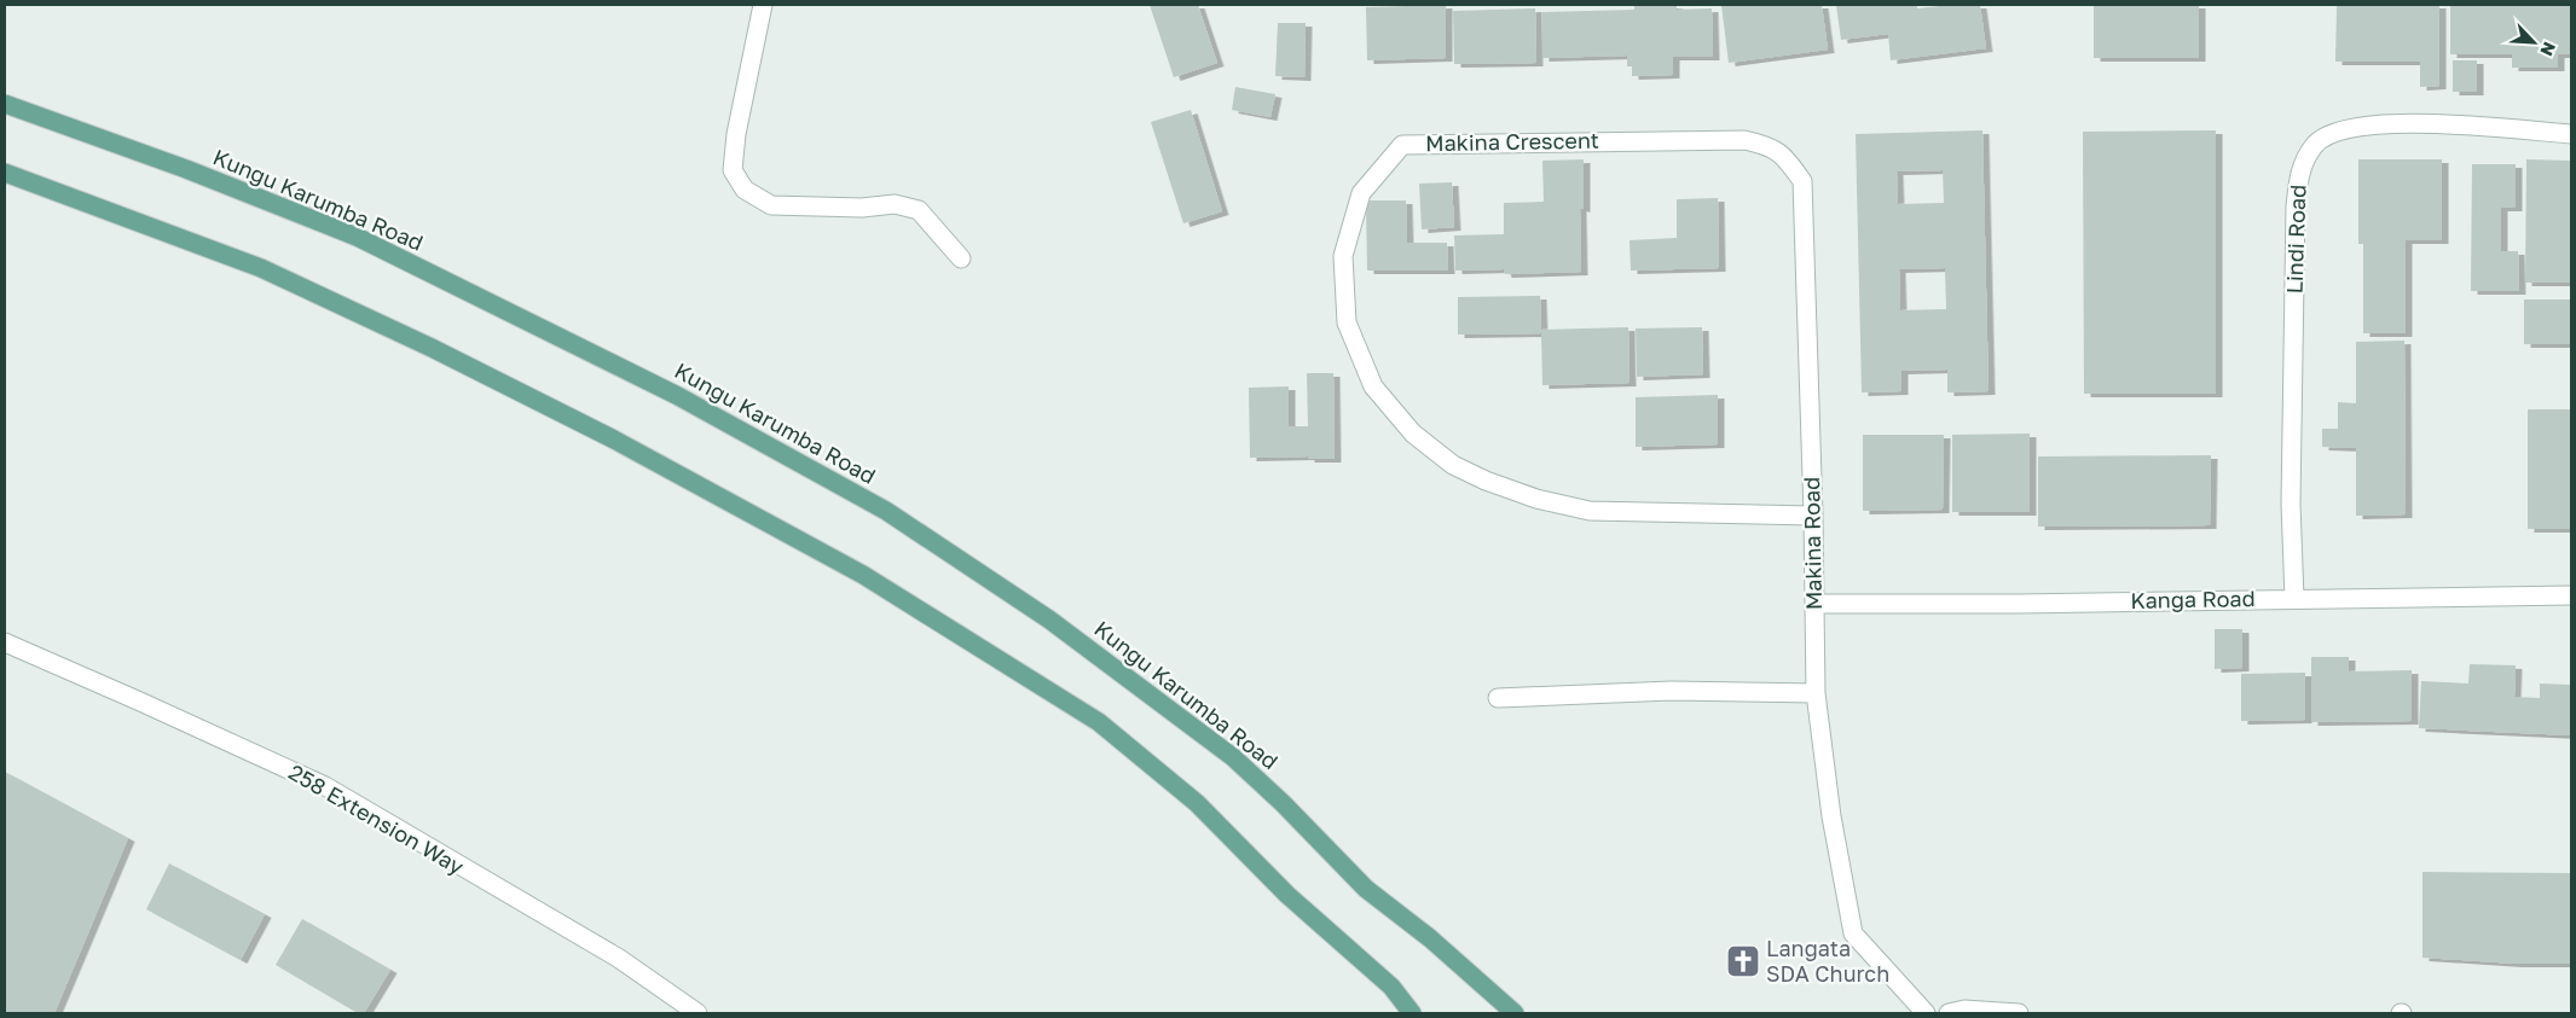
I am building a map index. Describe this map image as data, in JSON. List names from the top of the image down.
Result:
{
  "streets": {
    "main road": ["Kungu Karumba Road"],
    "street": [
      "Makina Crescent",
      "Lindi Road",
      "Makina Road",
      "Kanga Road",
      "258 Extension Way"
    ]
  },
  "crossings": [
    ["Makina Crescent", "Makina Road"],
    ["Lindi Road", "Kanga Road"],
    ["Makina Road", "Kanga Road"]
  ],
  "places": {
    "church": ["Langata SDA Church"]
  },
  "north": "bottom right"
}
